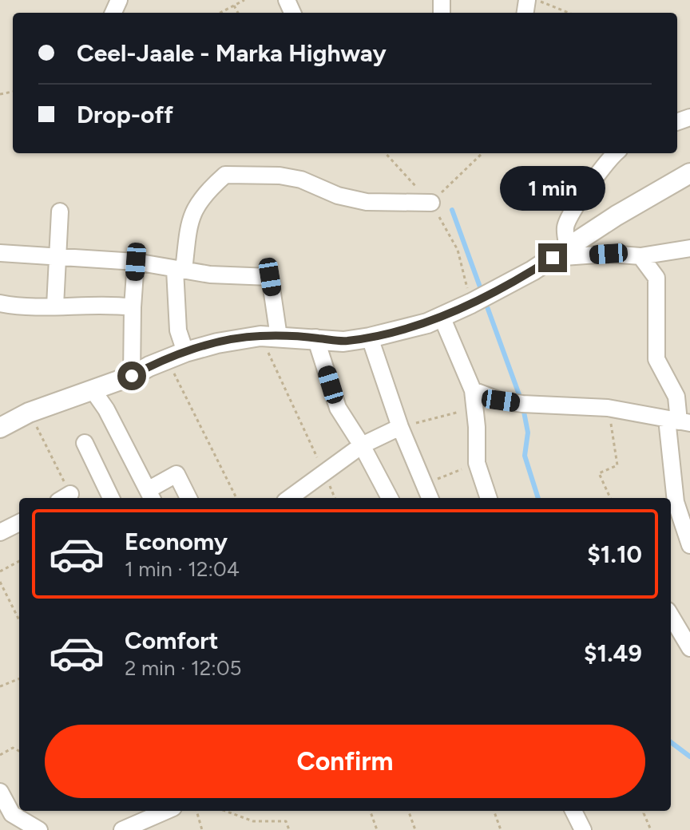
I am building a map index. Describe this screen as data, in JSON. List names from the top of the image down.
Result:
{
  "page": {
    "banner": ["Ceel-Jaale - Marka Highway", "Drop-off"],
    "bubble": "1 min",
    "list": [
      {
        "name": "Economy",
        "note": "1 min · 12:04",
        "value": "$1.10"
      },
      {
        "name": "Comfort",
        "note": "2 min · 12:05",
        "value": "$1.49"
      }
    ],
    "buttons": "Confirm"
  }
}
